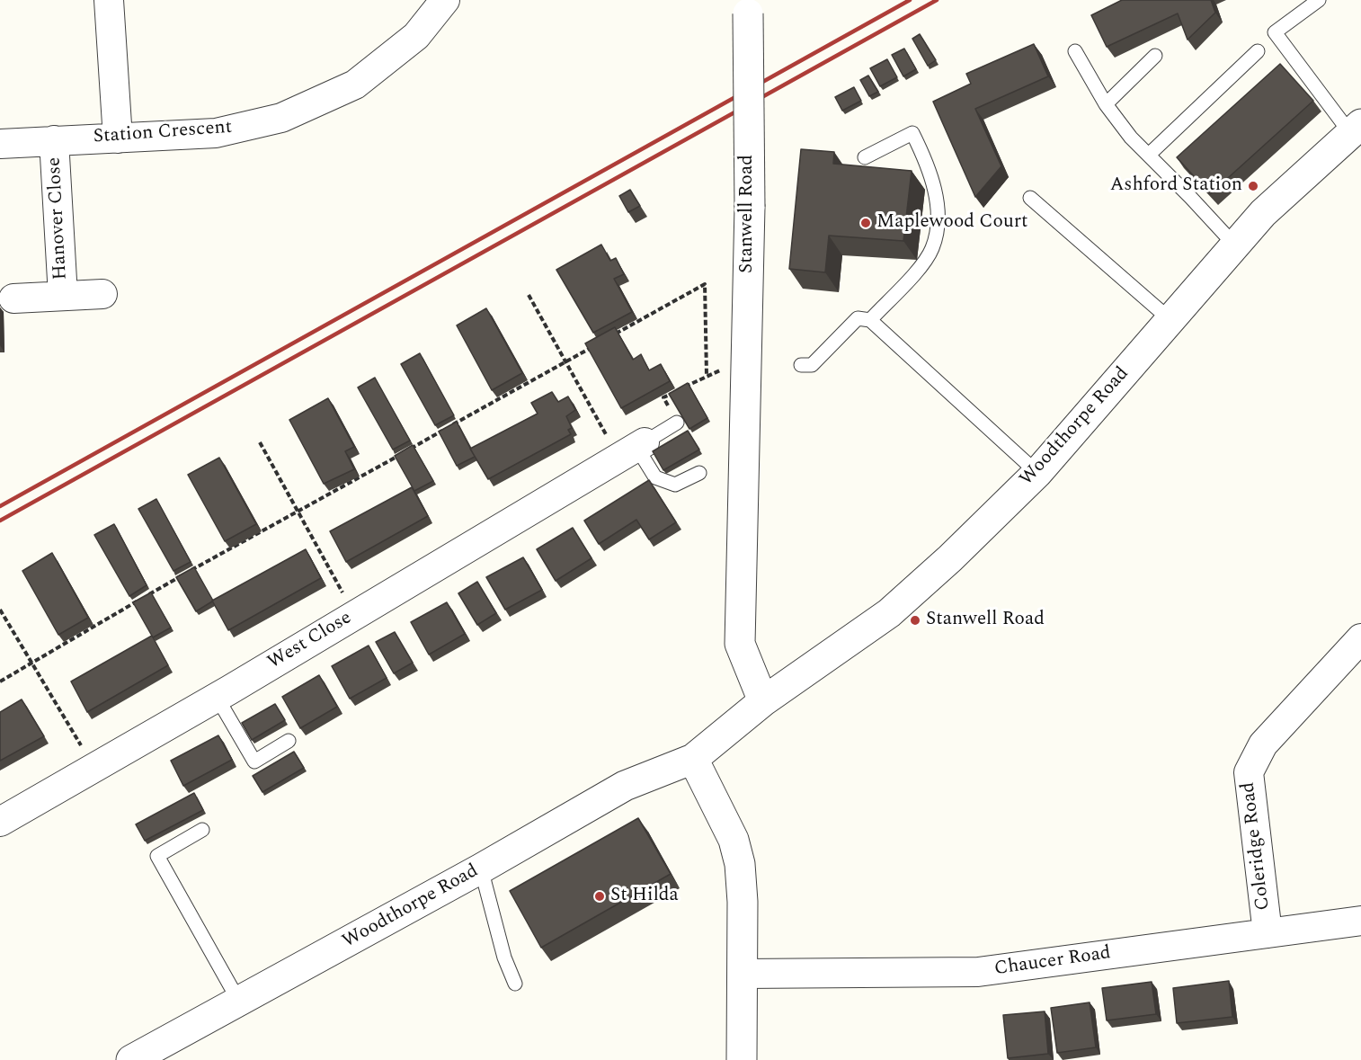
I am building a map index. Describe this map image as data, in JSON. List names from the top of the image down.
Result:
{
  "streets": {
    "street": [
      "Station Crescent",
      "Stanwell Road",
      "Hanover Close",
      "Woodthorpe Road",
      "West Close",
      "Coleridge Road",
      "Chaucer Road"
    ]
  },
  "crossings": [
    ["Station Crescent", "Hanover Close"],
    ["Stanwell Road", "Woodthorpe Road"],
    ["Coleridge Road", "Chaucer Road"]
  ],
  "places": [
    "Ashford Station",
    "Maplewood Court",
    "Stanwell Road",
    "St Hilda"
  ]
}
